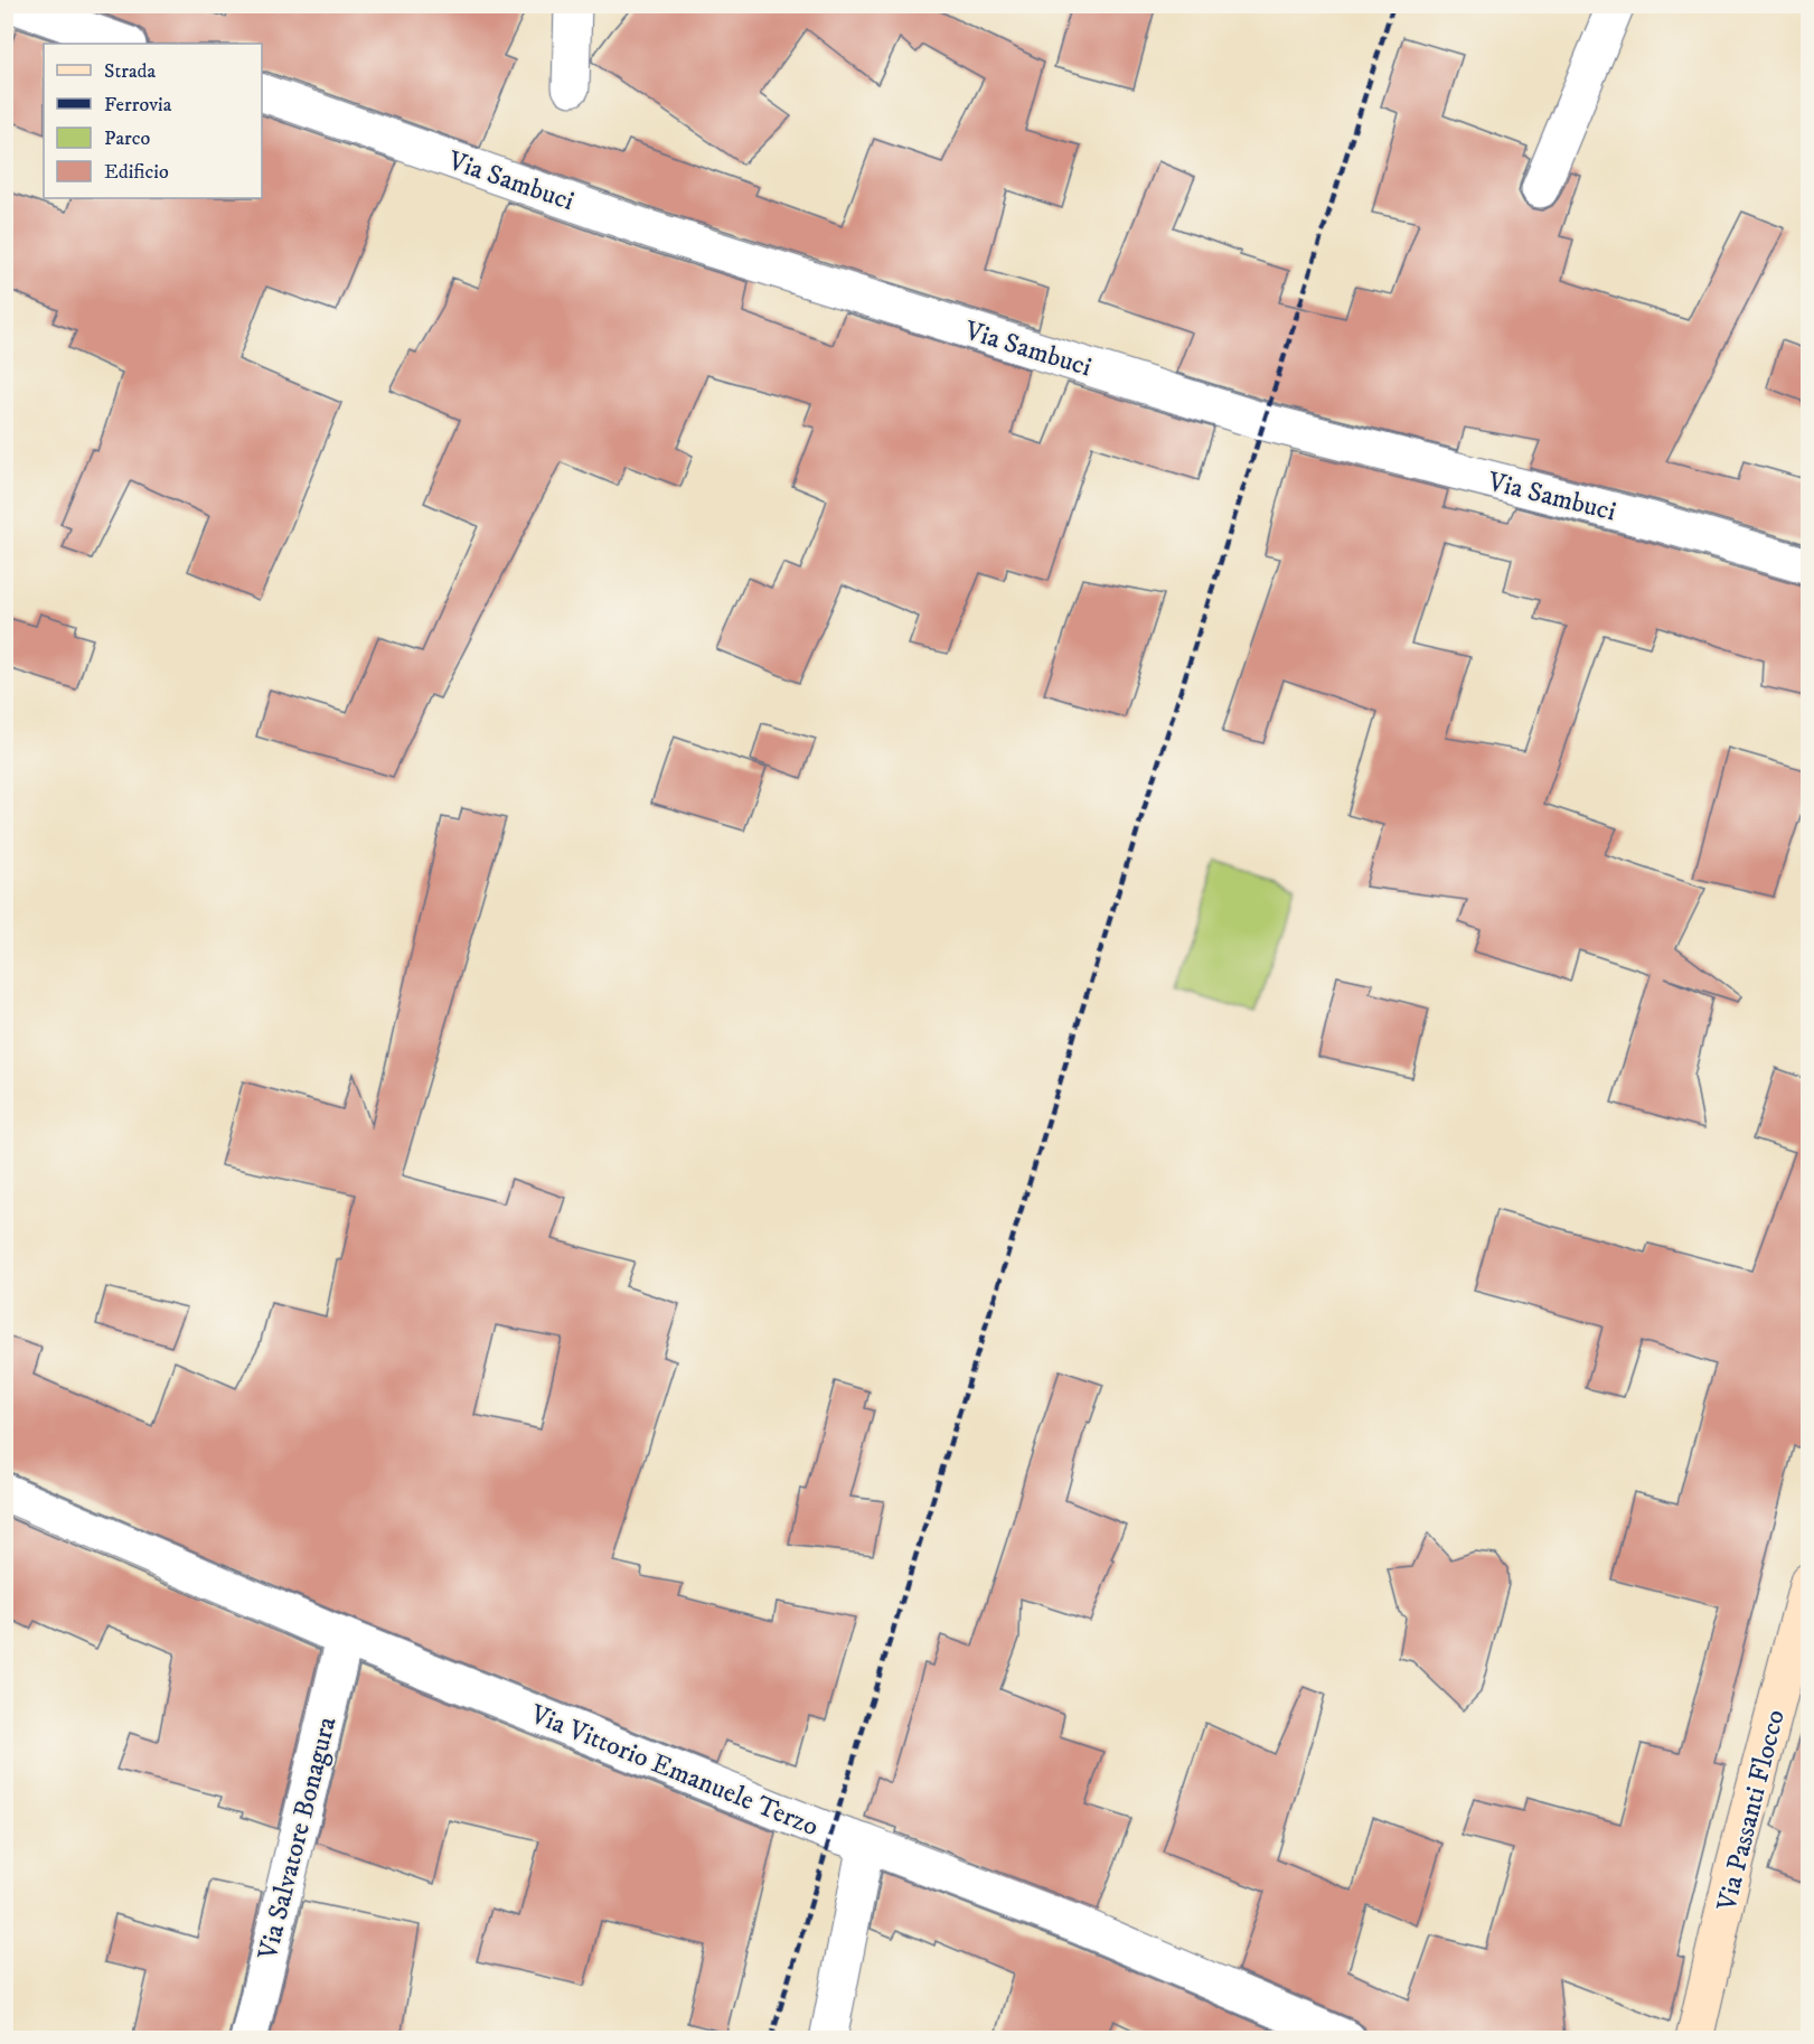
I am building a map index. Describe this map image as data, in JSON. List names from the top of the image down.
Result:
{
  "streets": {
    "street": [
      "Via Sambuci",
      "Via Vittorio Emanuele Terzo",
      "Via Passanti Flocco",
      "Via Salvatore Bonagura"
    ]
  },
  "crossings": [
    ["Via Vittorio Emanuele Terzo", "Via Salvatore Bonagura"]
  ],
  "legend": [
    "Strada",
    "Ferrovia",
    "Parco",
    "Edificio"
  ]
}
